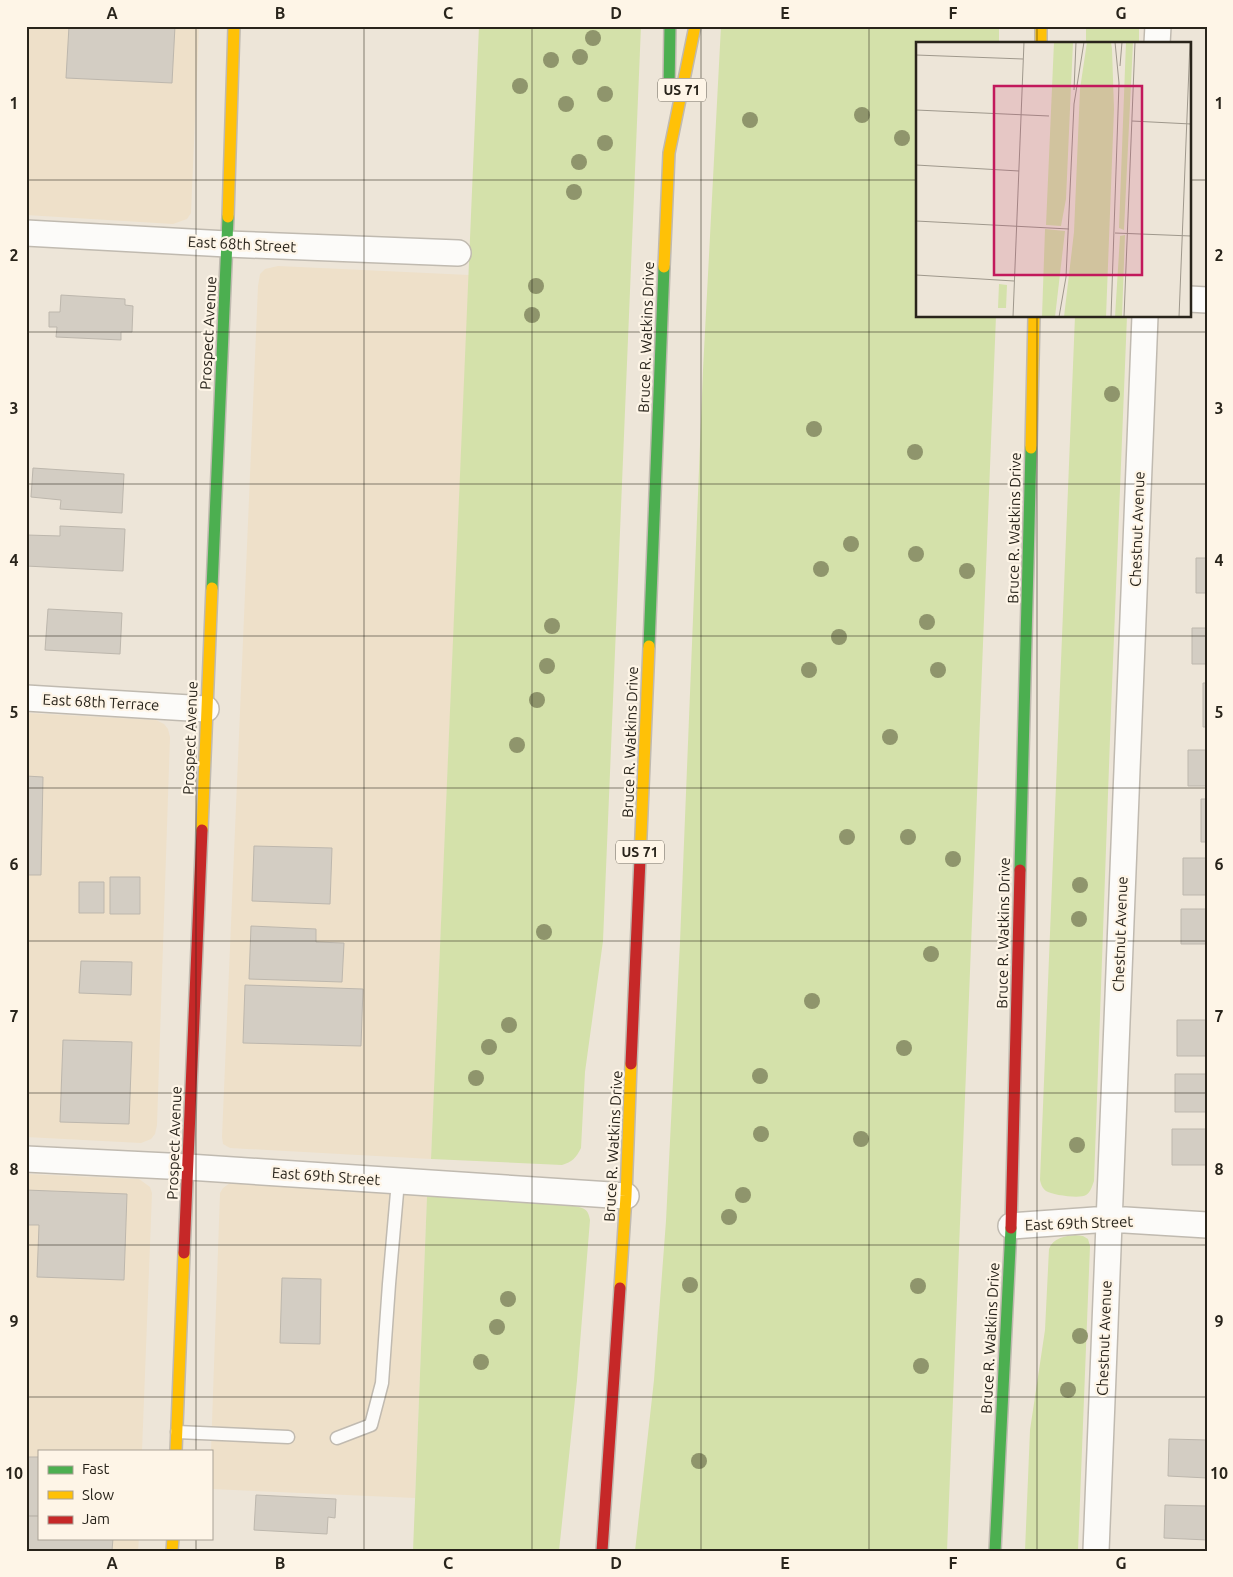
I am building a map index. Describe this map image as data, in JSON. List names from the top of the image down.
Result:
{
  "streets": {
    "main road": ["US 71", "Prospect Avenue", "Bruce R. Watkins Drive"],
    "street": [
      "East 68th Street",
      "Chestnut Avenue",
      "East 68th Terrace",
      "East 69th Street"
    ]
  },
  "crossings": [
    ["East 68th Street", "Prospect Avenue"],
    ["Prospect Avenue", "East 68th Terrace"],
    ["Prospect Avenue", "East 69th Street"],
    ["Bruce R. Watkins Drive", "East 69th Street"],
    ["Chestnut Avenue", "East 69th Street"]
  ],
  "legend": ["Fast", "Slow", "Jam"],
  "grid": {
    "columns": [
      "A",
      "B",
      "C",
      "D",
      "E",
      "F",
      "G"
    ],
    "rows": [
      "1",
      "2",
      "3",
      "4",
      "5",
      "6",
      "7",
      "8",
      "9",
      "10"
    ]
  }
}
